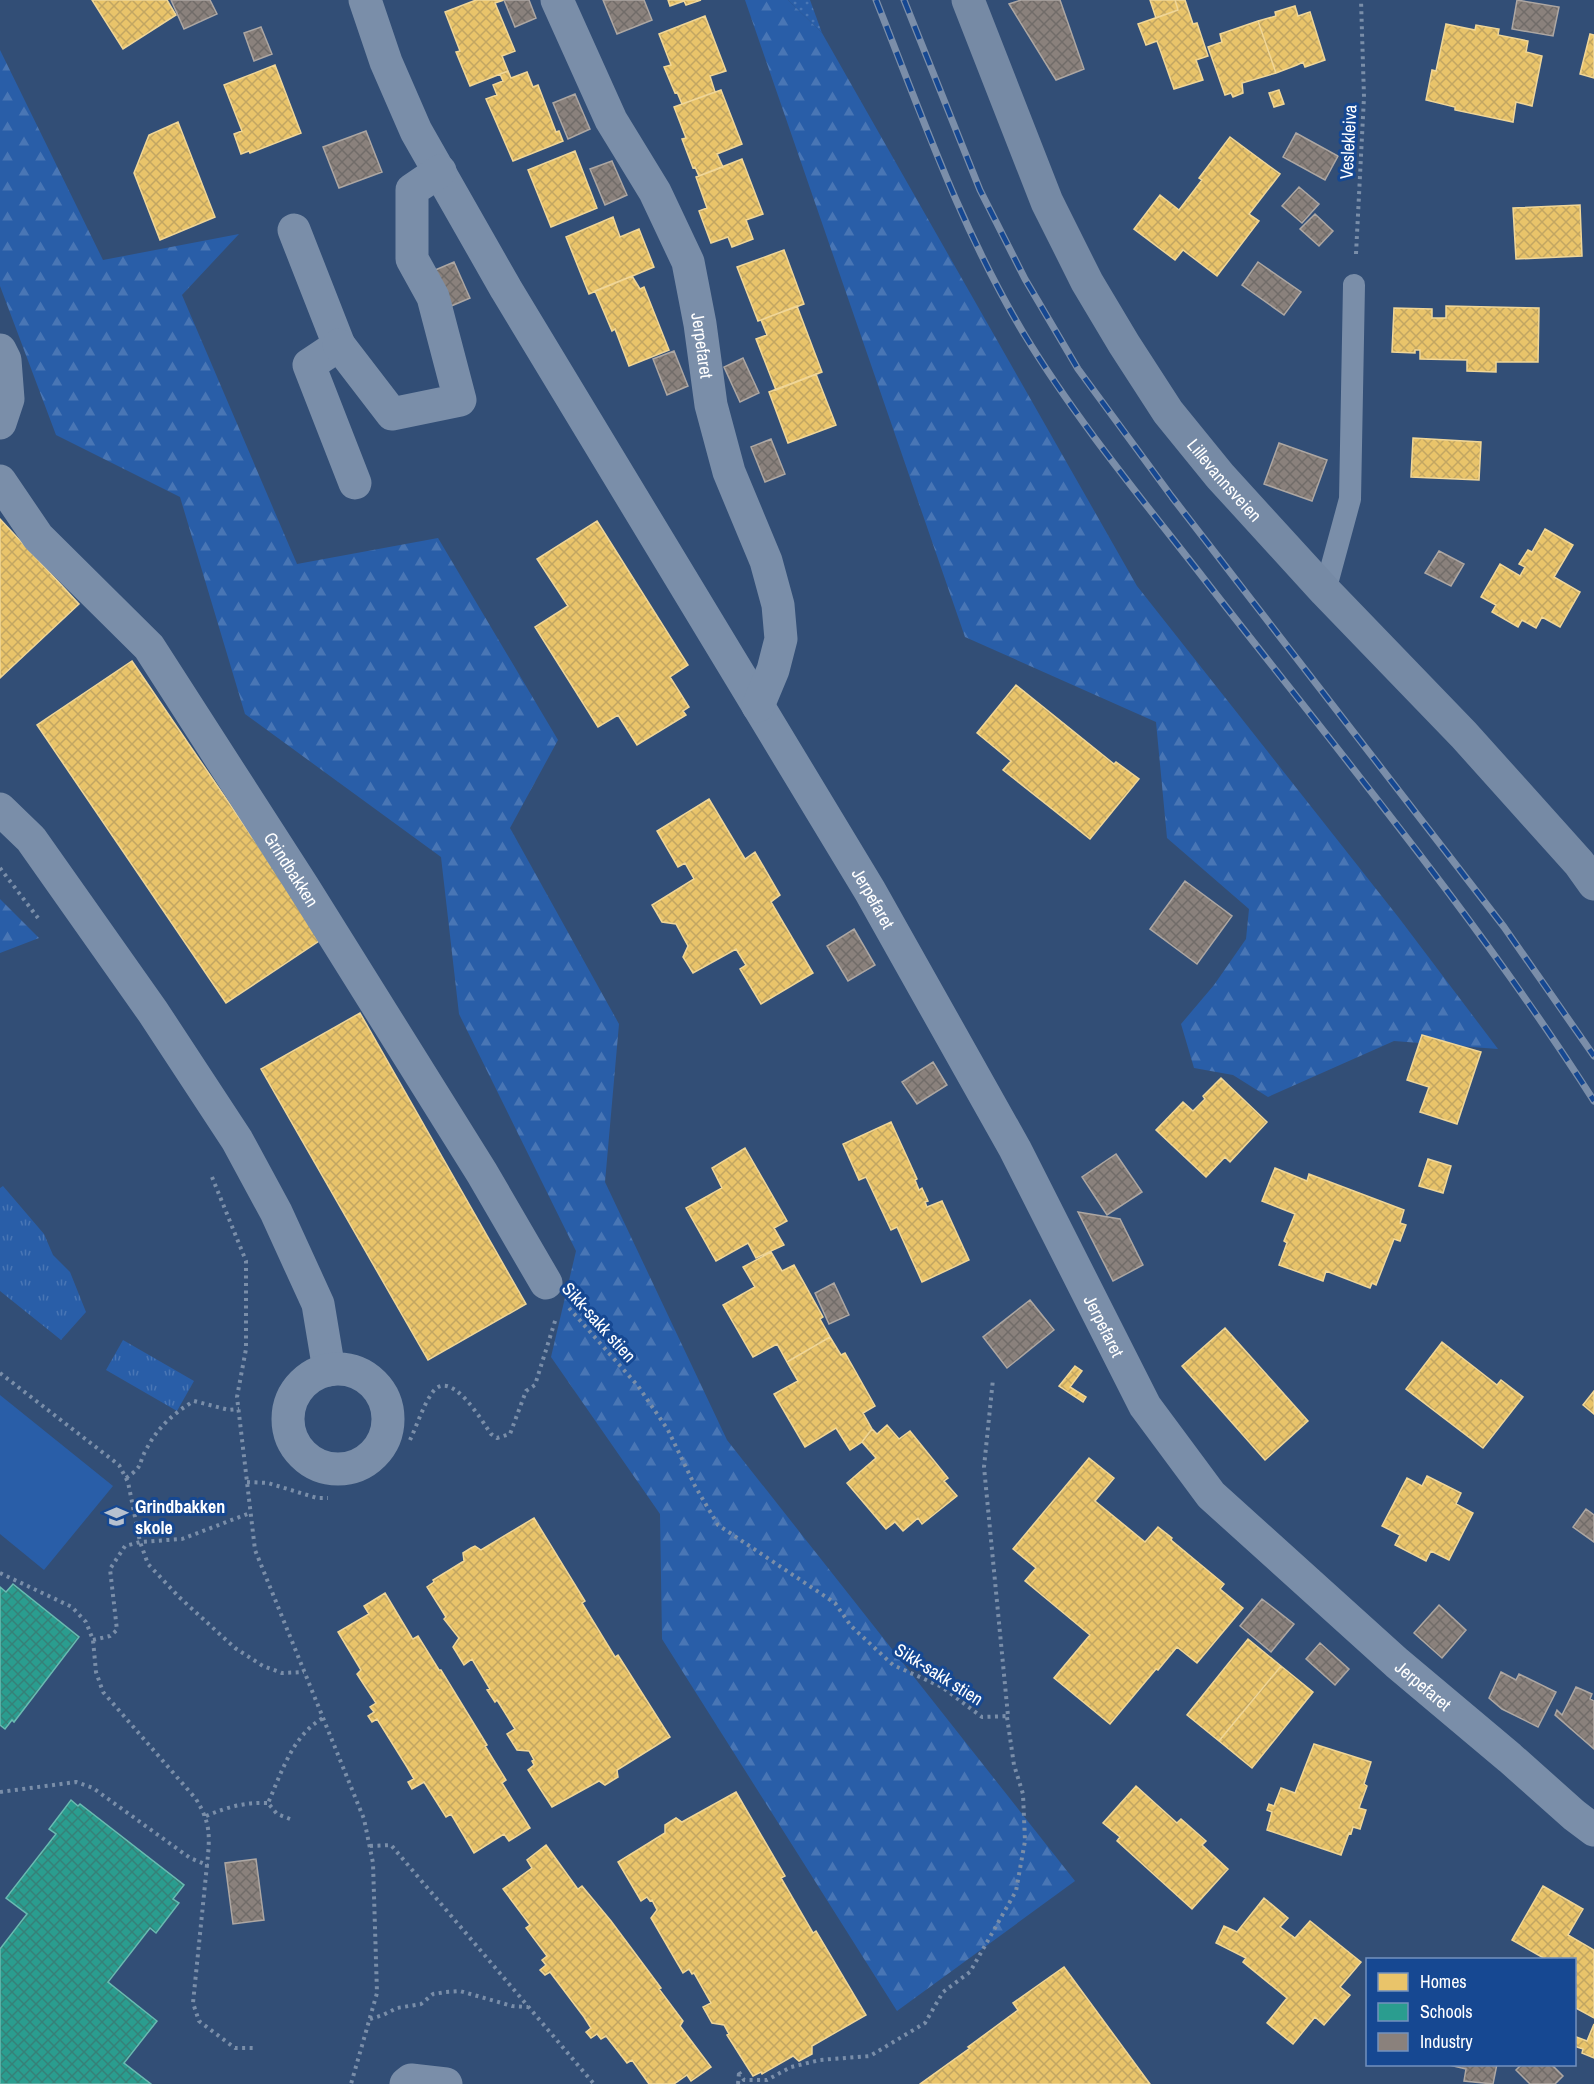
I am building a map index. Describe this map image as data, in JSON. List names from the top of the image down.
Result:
{
  "streets": {
    "street": ["Jerpefaret", "Lillevannsveien", "Grindbakken"],
    "path": ["Veslekleiva", "Sikk-sakk stien"]
  },
  "crossings": [
    ["Grindbakken", "Sikk-sakk stien"]
  ],
  "places": {
    "school or university": ["Grindbakken skole"]
  },
  "legend": ["Homes", "Schools", "Industry"]
}
